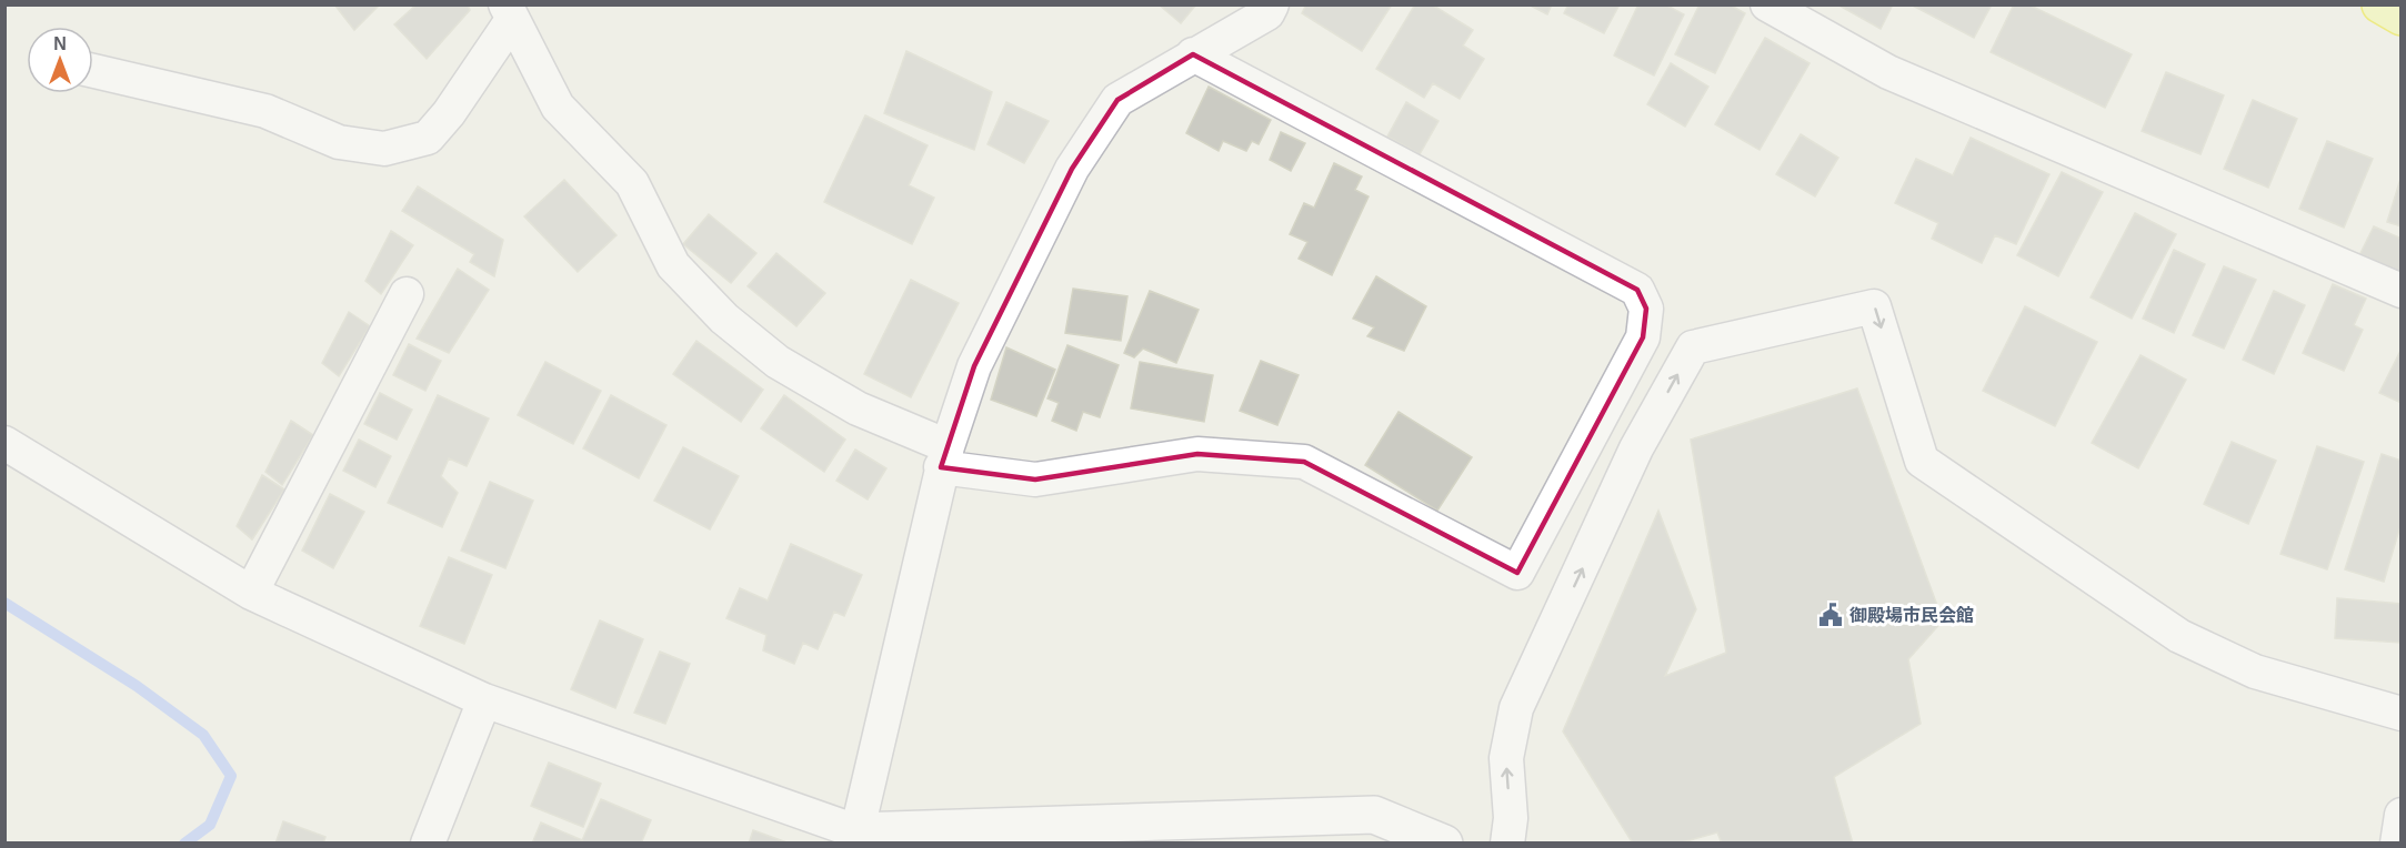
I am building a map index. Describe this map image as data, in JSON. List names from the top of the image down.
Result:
{
  "places": {
    "public building": ["御殿場市民会館"]
  },
  "north": "top"
}
